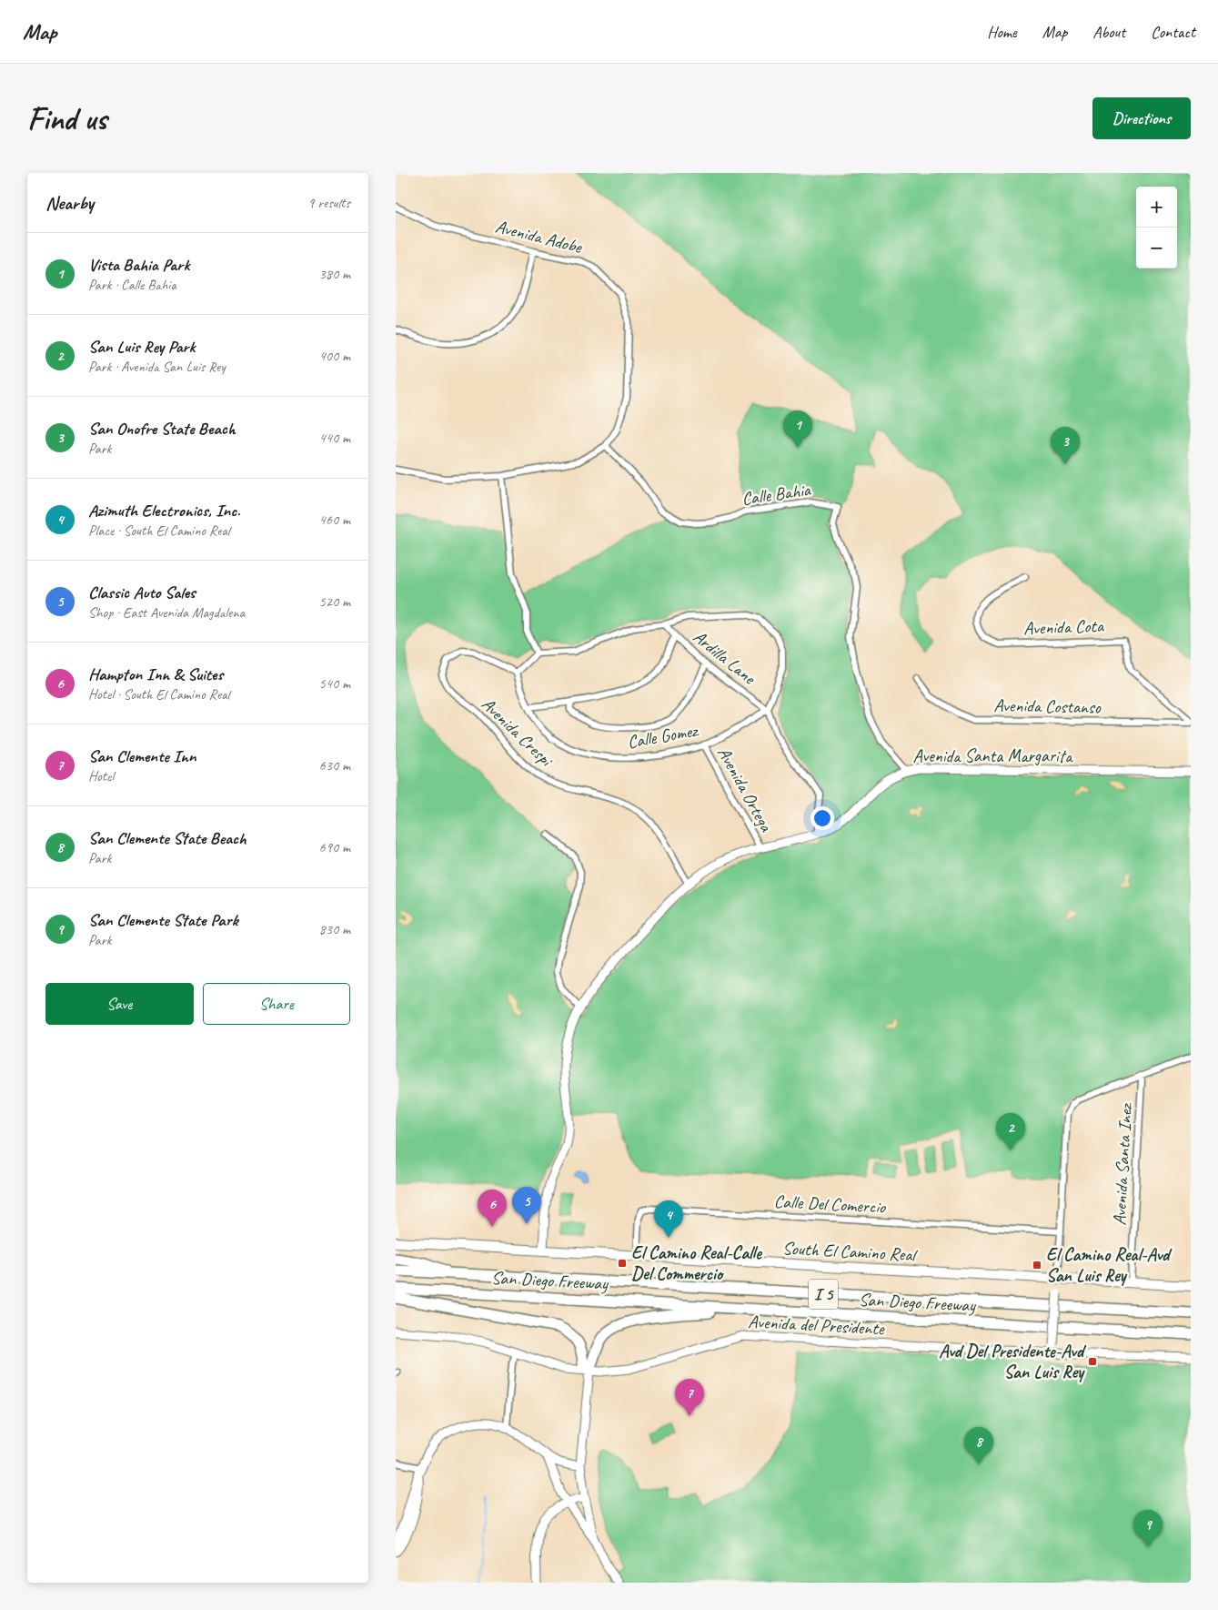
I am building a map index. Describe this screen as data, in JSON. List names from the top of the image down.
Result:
{
  "streets": {
    "highway": ["San Diego Freeway", "I 5"],
    "main road": ["South El Camino Real"],
    "street": [
      "Avenida Adobe",
      "Calle Bahia",
      "Avenida Cota",
      "Ardilla Lane",
      "Avenida Costanso",
      "Avenida Crespi",
      "Calle Gomez",
      "Avenida Santa Margarita",
      "Avenida Ortega",
      "Avenida Santa Inez",
      "Calle Del Comercio",
      "Avenida del Presidente"
    ]
  },
  "crossings": [
    ["Avenida Adobe", "Calle Bahia"],
    ["Calle Bahia", "Avenida Santa Margarita"],
    ["Avenida Cota", "Avenida Costanso"],
    ["Ardilla Lane", "Calle Gomez"],
    ["Avenida Crespi", "Calle Gomez"],
    ["Avenida Crespi", "Avenida Santa Margarita"],
    ["Calle Gomez", "Avenida Ortega"],
    ["Avenida Santa Margarita", "Avenida Ortega"],
    ["Avenida Santa Margarita", "South El Camino Real"],
    ["Avenida Santa Inez", "South El Camino Real"],
    ["Calle Del Comercio", "South El Camino Real"]
  ],
  "places": {
    "transit": ["El Camino Real-Calle Del Commercio", "El Camino Real-Avd San Luis Rey", "Avd Del Presidente-Avd San Luis Rey"]
  },
  "page": {
    "header": "Map",
    "nav": [
      "Home",
      "Map",
      "About",
      "Contact"
    ],
    "buttons": [
      "Directions",
      ["Save", "Share"]
    ],
    "title": "Find us",
    "heading": ["Nearby", "9 results"],
    "map_buttons": ["+", "−"],
    "list": [
      {
        "mark": "1",
        "name": "Vista Bahia Park",
        "note": "Park · Calle Bahia",
        "value": "380 m"
      },
      {
        "mark": "2",
        "name": "San Luis Rey Park",
        "note": "Park · Avenida San Luis Rey",
        "value": "400 m"
      },
      {
        "mark": "3",
        "name": "San Onofre State Beach",
        "note": "Park",
        "value": "440 m"
      },
      {
        "mark": "4",
        "name": "Azimuth Electronics, Inc.",
        "note": "Place · South El Camino Real",
        "value": "460 m"
      },
      {
        "mark": "5",
        "name": "Classic Auto Sales",
        "note": "Shop · East Avenida Magdalena",
        "value": "520 m"
      },
      {
        "mark": "6",
        "name": "Hampton Inn & Suites",
        "note": "Hotel · South El Camino Real",
        "value": "540 m"
      },
      {
        "mark": "7",
        "name": "San Clemente Inn",
        "note": "Hotel",
        "value": "630 m"
      },
      {
        "mark": "8",
        "name": "San Clemente State Beach",
        "note": "Park",
        "value": "690 m"
      },
      {
        "mark": "9",
        "name": "San Clemente State Park",
        "note": "Park",
        "value": "830 m"
      }
    ],
    "pins": [
      "1",
      "3",
      "2",
      "5",
      "6",
      "4",
      "7",
      "8",
      "9"
    ]
  }
}
